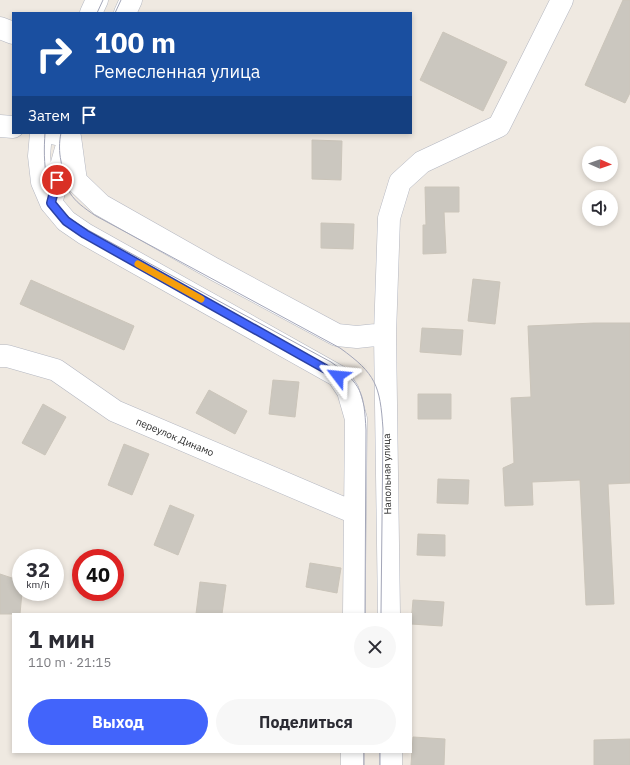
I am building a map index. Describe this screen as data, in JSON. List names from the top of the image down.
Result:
{
  "streets": {
    "street": ["переулок Динамо", "Напольная улица"]
  },
  "north": "right",
  "page": {
    "turn": ["100 m", "Ремесленная улица"],
    "then": "Затем",
    "speed": "32 km/h",
    "limit": "40",
    "heading": ["1 мин", "110 m · 21:15"],
    "buttons": ["Выход", "Поделиться"]
  }
}
